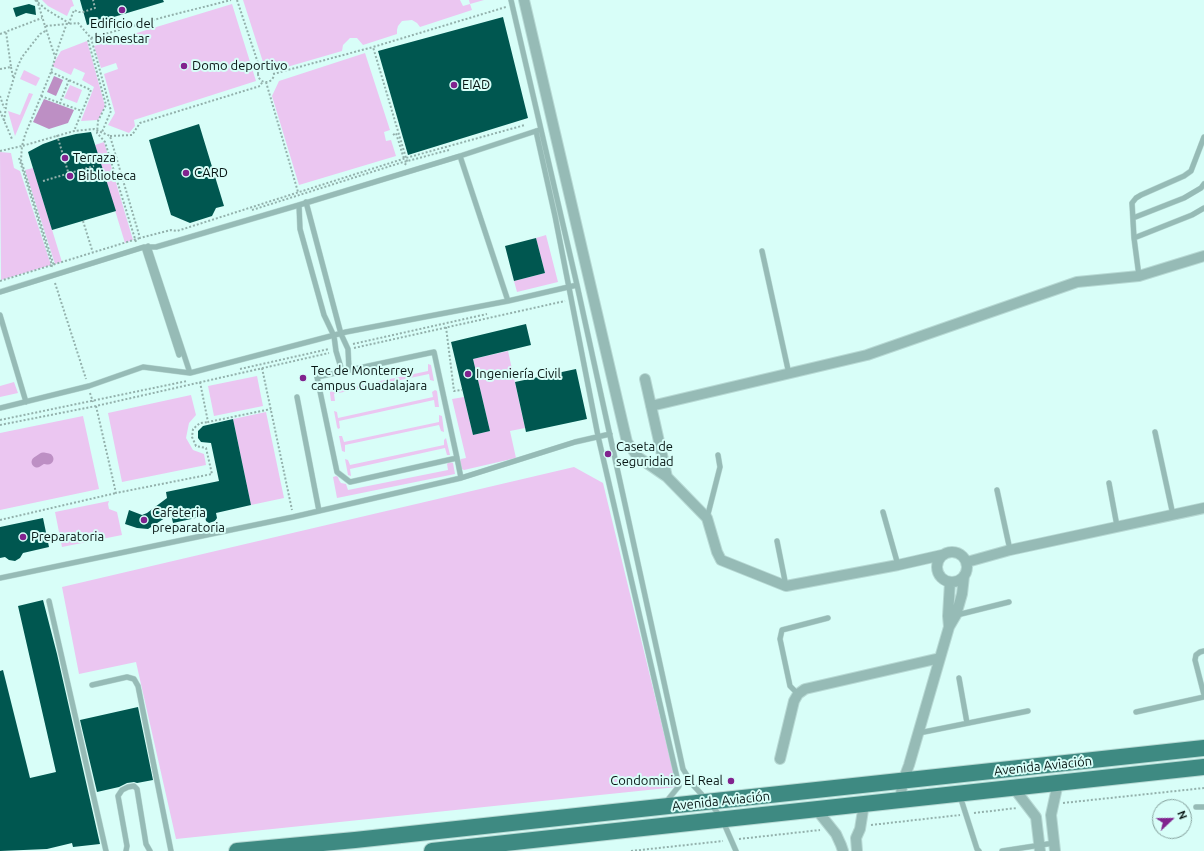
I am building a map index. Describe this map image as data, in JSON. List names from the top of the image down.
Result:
{
  "streets": {
    "main road": ["Avenida Aviación"]
  },
  "places": [
    "Edificio del bienestar",
    "Domo deportivo",
    "EIAD",
    "Terraza",
    "CARD",
    "Biblioteca",
    "Ingeniería Civil",
    "Tec de Monterrey campus Guadalajara",
    "Caseta de seguridad",
    "Cafeteria preparatoria",
    "Preparatoria",
    "Condominio El Real"
  ],
  "north": "right"
}
